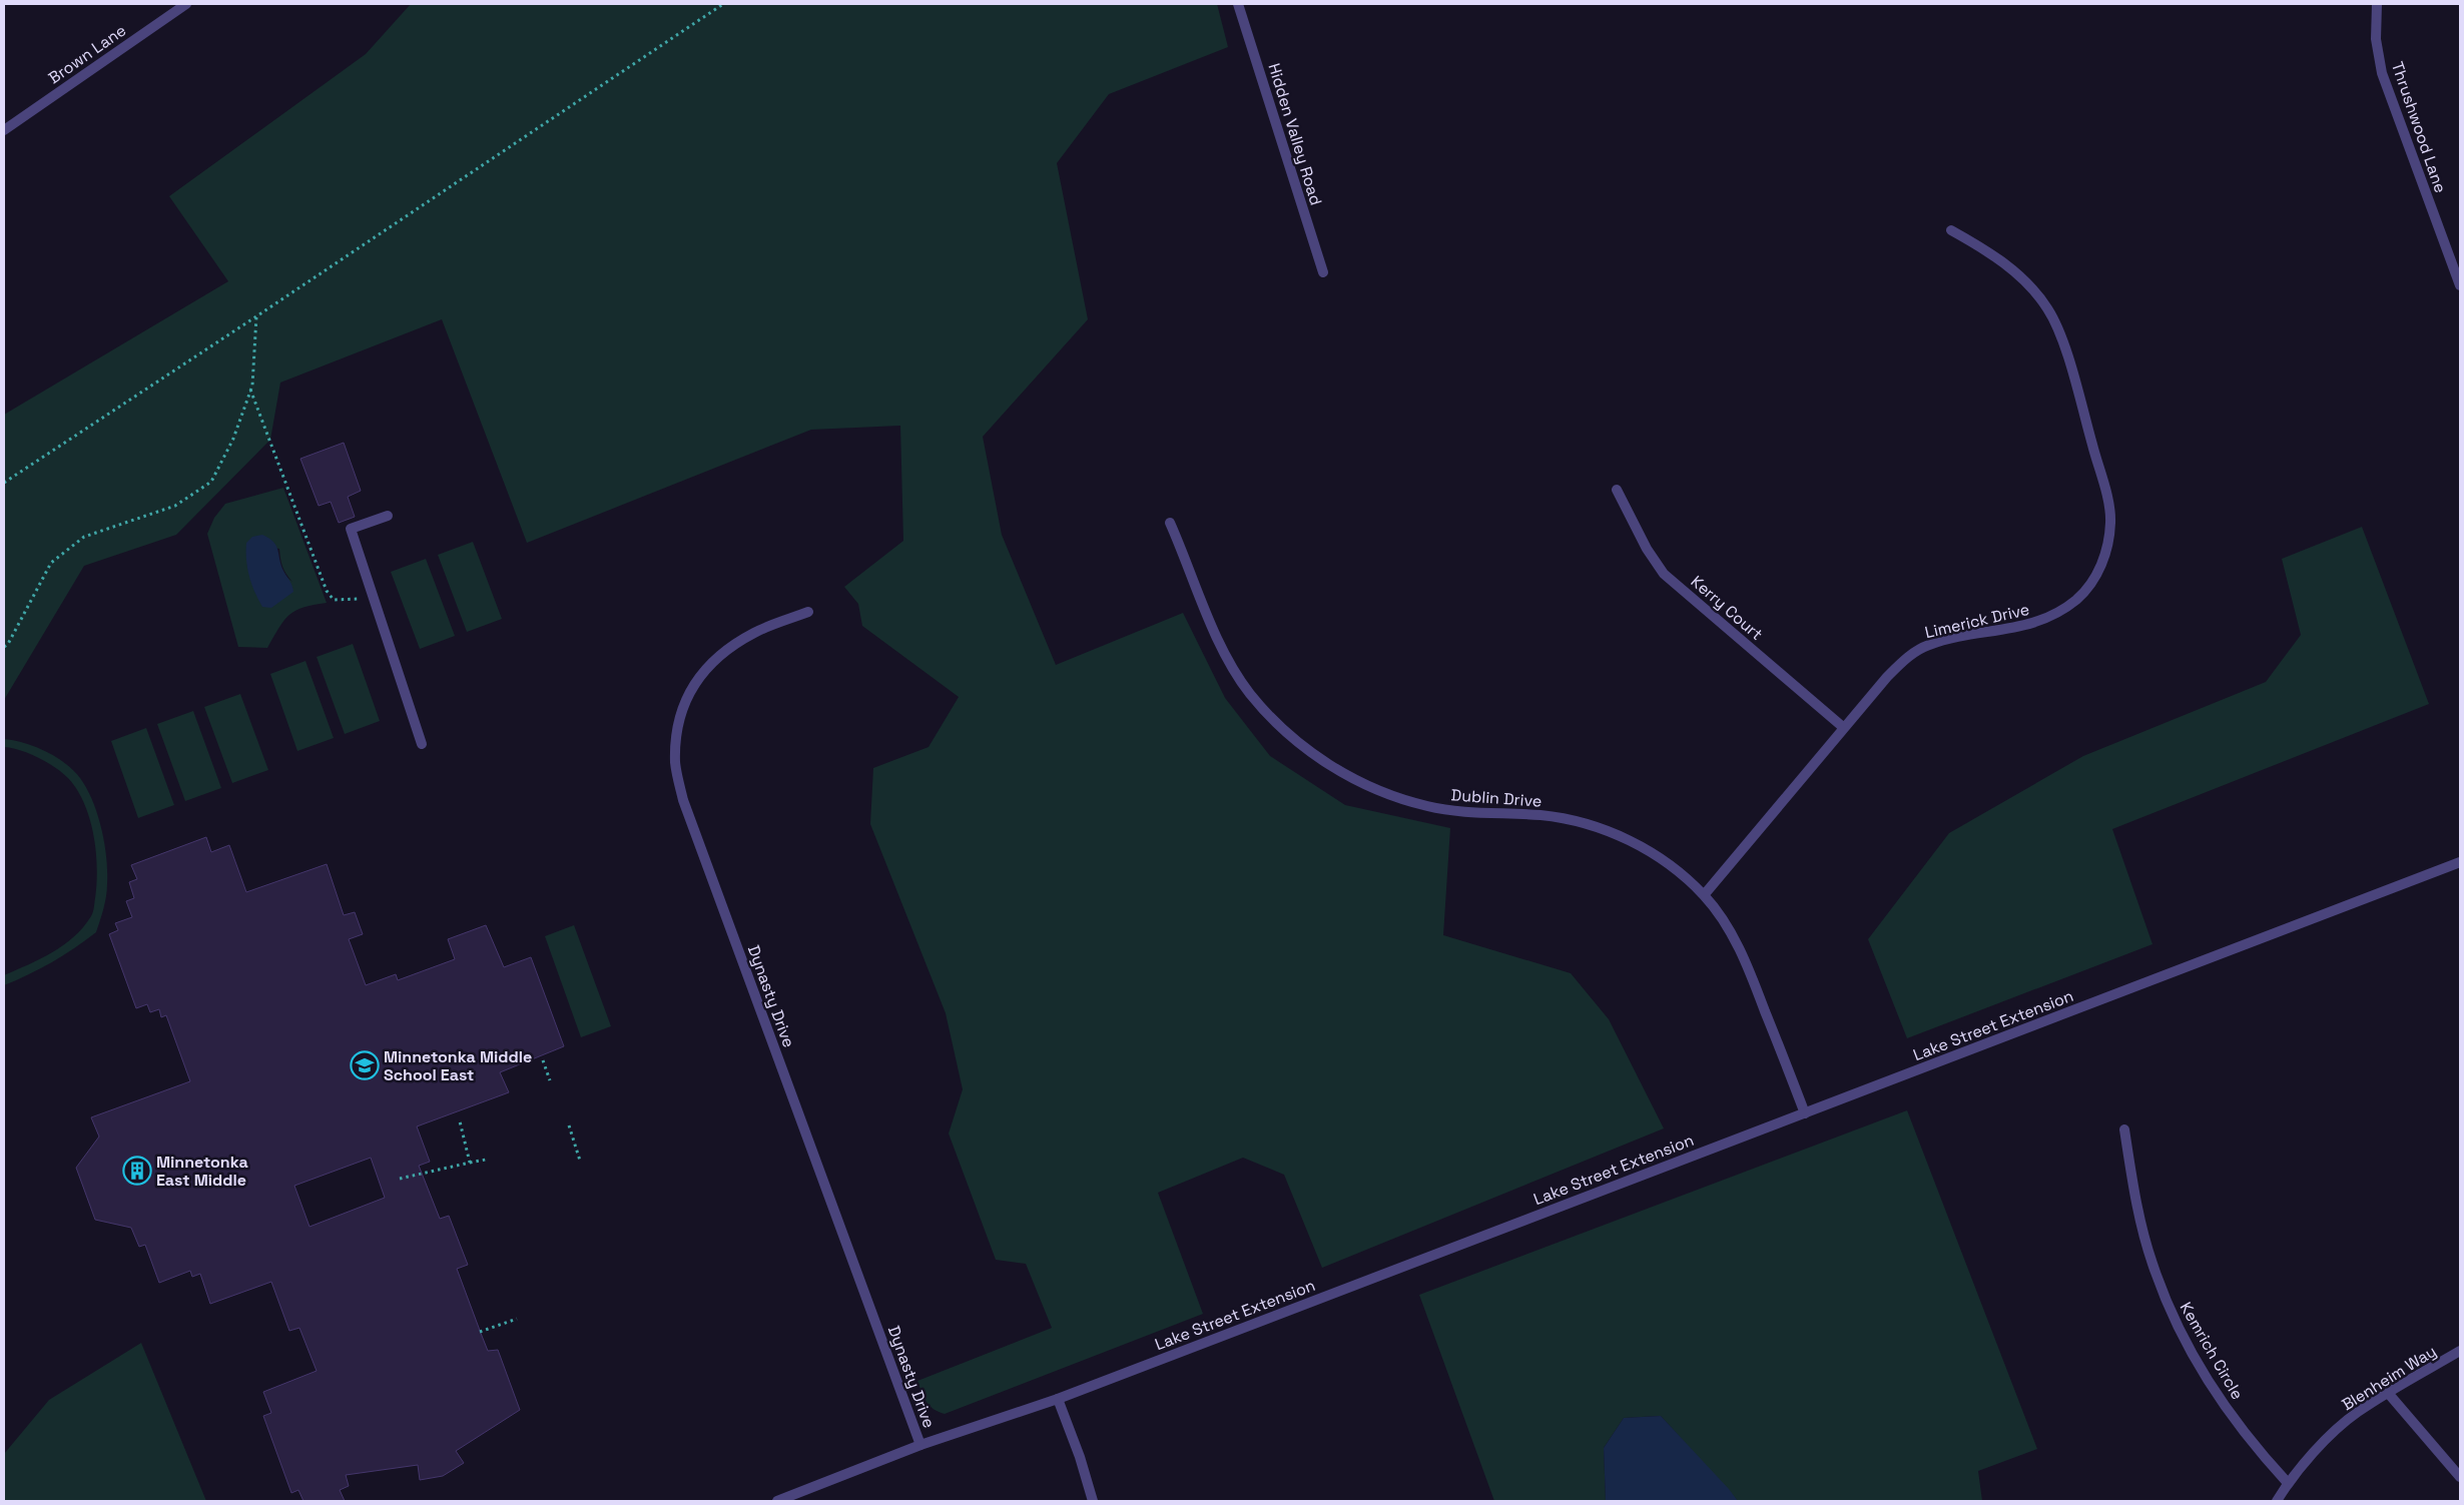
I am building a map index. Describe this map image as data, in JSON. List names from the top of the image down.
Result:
{
  "streets": {
    "street": [
      "Brown Lane",
      "Thrushwood Lane",
      "Hidden Valley Road",
      "Kerry Court",
      "Limerick Drive",
      "Dublin Drive",
      "Dynasty Drive",
      "Lake Street Extension",
      "Kemrich Circle",
      "Blenheim Way"
    ]
  },
  "crossings": [
    ["Kerry Court", "Limerick Drive"],
    ["Limerick Drive", "Dublin Drive"],
    ["Dublin Drive", "Lake Street Extension"],
    ["Dynasty Drive", "Lake Street Extension"],
    ["Kemrich Circle", "Blenheim Way"]
  ],
  "places": {
    "school or university": ["Minnetonka Middle School East"],
    "building": ["Minnetonka East Middle"]
  }
}
